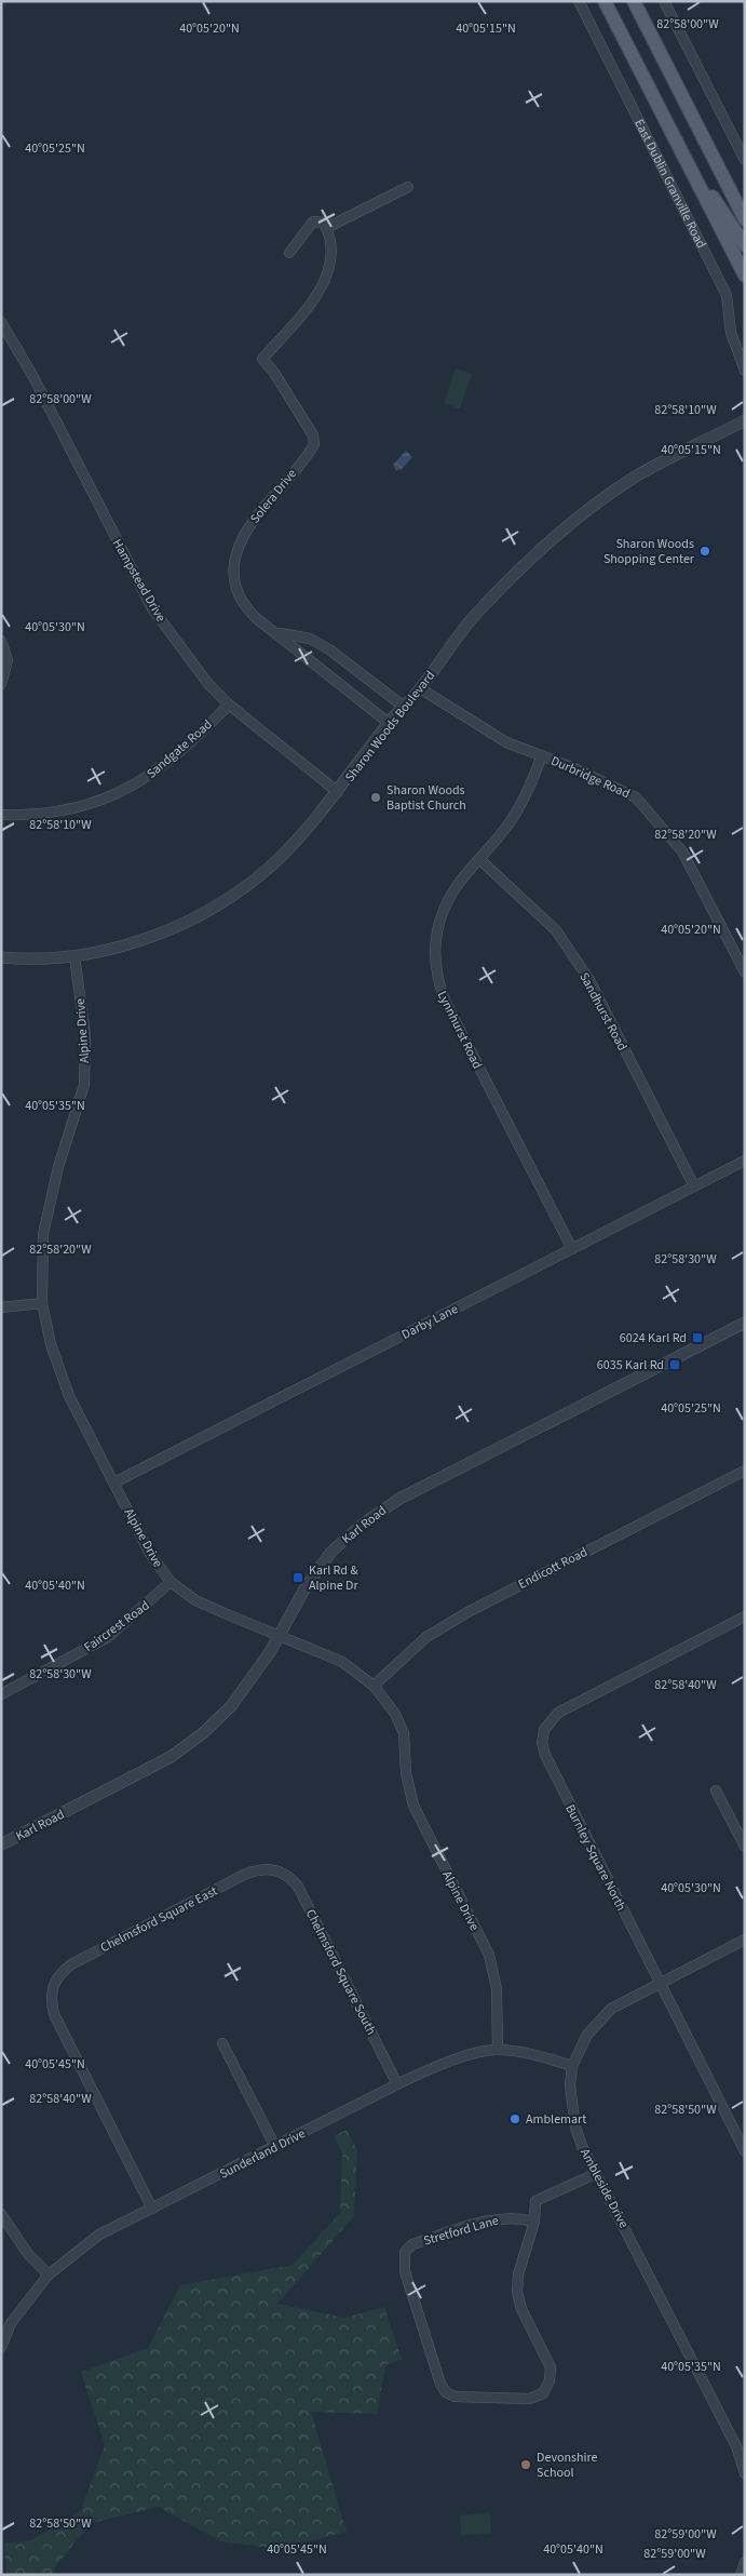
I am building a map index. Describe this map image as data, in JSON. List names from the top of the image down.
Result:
{
  "streets": {
    "main road": ["East Dublin Granville Road"],
    "street": [
      "Solera Drive",
      "Hampstead Drive",
      "Sharon Woods Boulevard",
      "Sandgate Road",
      "Durbridge Road",
      "Sandhurst Road",
      "Lynnhurst Road",
      "Alpine Drive",
      "Darby Lane",
      "Karl Road",
      "Endicott Road",
      "Faircrest Road",
      "Burnley Square North",
      "Chelmsford Square East",
      "Chelmsford Square South",
      "Sunderland Drive",
      "Ambleside Drive",
      "Stretford Lane"
    ]
  },
  "crossings": [
    ["Solera Drive", "Sharon Woods Boulevard"],
    ["Hampstead Drive", "Sharon Woods Boulevard"],
    ["Hampstead Drive", "Sandgate Road"],
    ["Sharon Woods Boulevard", "Durbridge Road"],
    ["Sharon Woods Boulevard", "Alpine Drive"],
    ["Durbridge Road", "Lynnhurst Road"],
    ["Sandhurst Road", "Lynnhurst Road"],
    ["Sandhurst Road", "Darby Lane"],
    ["Lynnhurst Road", "Darby Lane"],
    ["Alpine Drive", "Darby Lane"],
    ["Alpine Drive", "Karl Road"],
    ["Alpine Drive", "Endicott Road"],
    ["Alpine Drive", "Faircrest Road"],
    ["Alpine Drive", "Sunderland Drive"],
    ["Burnley Square North", "Ambleside Drive"],
    ["Chelmsford Square East", "Chelmsford Square South"],
    ["Chelmsford Square East", "Sunderland Drive"],
    ["Chelmsford Square South", "Sunderland Drive"],
    ["Sunderland Drive", "Ambleside Drive"]
  ],
  "places": {
    "other": [
      "Sharon Woods Shopping Center",
      "Sharon Woods Baptist Church",
      "Amblemart",
      "Devonshire School"
    ],
    "transit": ["6024 Karl Rd", "6035 Karl Rd", "Karl Rd & Alpine Dr"]
  },
  "coordinates": [
    "82°58'00\"W",
    "40°05'20\"N",
    "40°05'15\"N",
    "40°05'25\"N",
    "82°58'10\"W",
    "40°05'30\"N",
    "82°58'20\"W",
    "40°05'35\"N",
    "82°58'30\"W",
    "40°05'40\"N",
    "82°58'40\"W",
    "40°05'45\"N",
    "82°58'50\"W",
    "82°59'00\"W"
  ]
}
